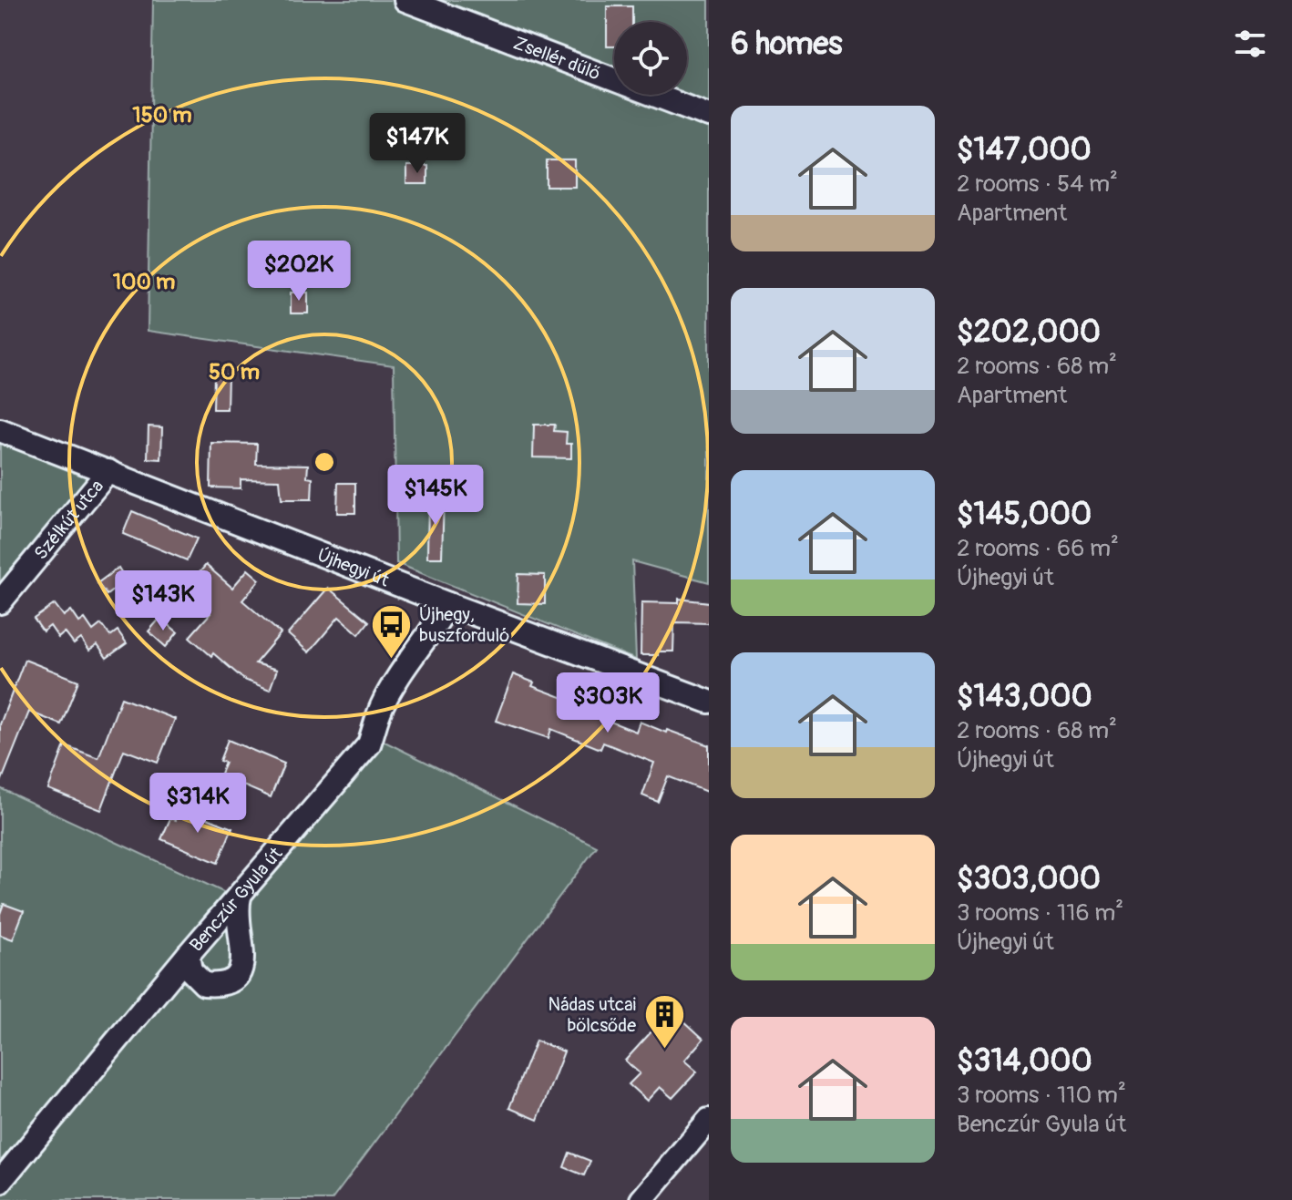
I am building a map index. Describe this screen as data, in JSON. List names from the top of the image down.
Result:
{
  "streets": {
    "street": [
      "Zsellér dűlő",
      "Szélkút utca",
      "Újhegyi út",
      "Benczúr Gyula út"
    ]
  },
  "crossings": [
    ["Szélkút utca", "Újhegyi út"],
    ["Újhegyi út", "Benczúr Gyula út"]
  ],
  "places": {
    "bus stop": ["Újhegy, buszforduló"],
    "building": ["Nádas utcai bölcsőde"]
  },
  "page": {
    "heading": "6 homes",
    "list": [
      {
        "name": "$147,000",
        "note": "2 rooms · 54 m² · Apartment"
      },
      {
        "name": "$202,000",
        "note": "2 rooms · 68 m² · Apartment"
      },
      {
        "name": "$145,000",
        "note": "2 rooms · 66 m² · Újhegyi út"
      },
      {
        "name": "$143,000",
        "note": "2 rooms · 68 m² · Újhegyi út"
      },
      {
        "name": "$303,000",
        "note": "3 rooms · 116 m² · Újhegyi út"
      },
      {
        "name": "$314,000",
        "note": "3 rooms · 110 m² · Benczúr Gyula út"
      }
    ],
    "price": [
      "$147K",
      "$202K",
      "$145K",
      "$143K",
      "$303K",
      "$314K"
    ]
  },
  "rings": ["150 m", "100 m", "50 m"]
}
